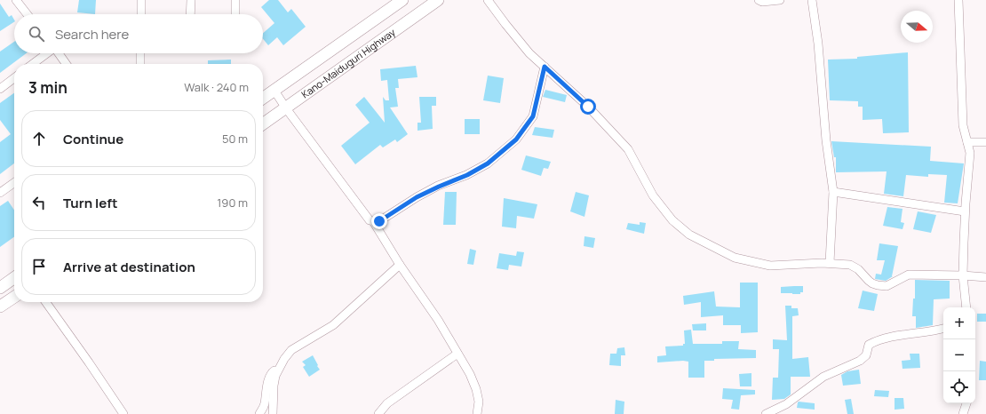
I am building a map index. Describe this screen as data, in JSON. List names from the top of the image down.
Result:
{
  "streets": {
    "highway": ["Kano-Maiduguri Highway"]
  },
  "north": "right",
  "page": {
    "search": "Search here",
    "heading": ["3 min", "Walk · 240 m"],
    "list": [
      ["Continue", "50 m"],
      ["Turn left", "190 m"],
      "Arrive at destination"
    ],
    "map_buttons": ["+", "−"]
  }
}
